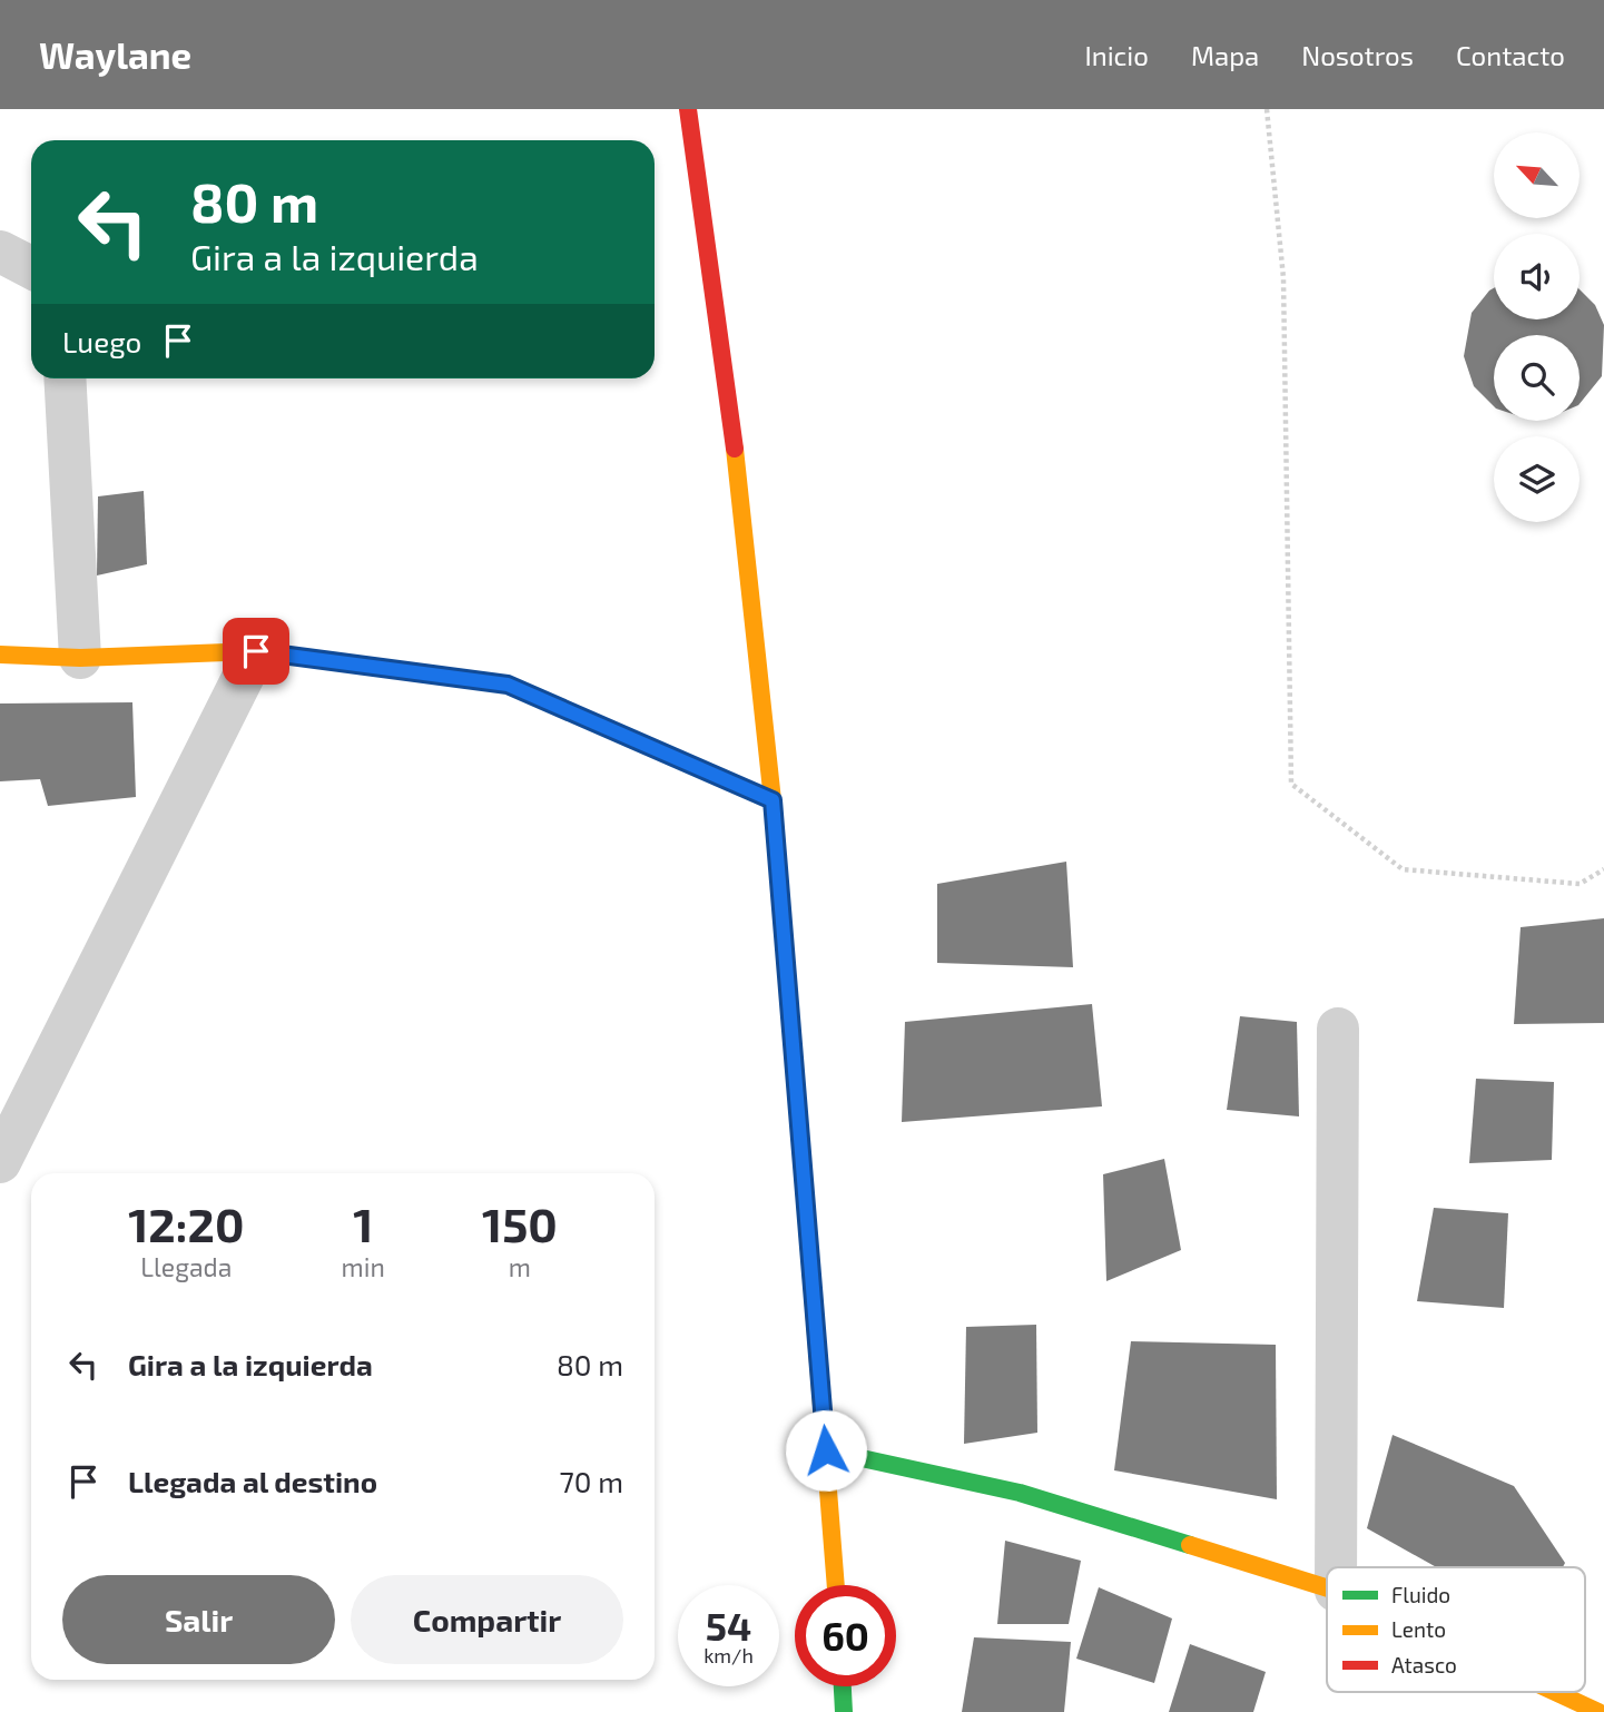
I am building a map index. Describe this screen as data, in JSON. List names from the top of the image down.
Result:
{
  "legend": ["Fluido", "Lento", "Atasco"],
  "north": "top left",
  "page": {
    "header": "Waylane",
    "nav": [
      "Inicio",
      "Mapa",
      "Nosotros",
      "Contacto"
    ],
    "turn": ["80 m", "Gira a la izquierda"],
    "then": "Luego",
    "eta": [
      "12:20",
      "Llegada",
      "1",
      "min",
      "150",
      "m"
    ],
    "list": [
      {
        "name": "Gira a la izquierda",
        "value": "80 m"
      },
      {
        "name": "Llegada al destino",
        "value": "70 m"
      }
    ],
    "buttons": ["Salir", "Compartir"],
    "speed": "54 km/h",
    "limit": "60"
  }
}
